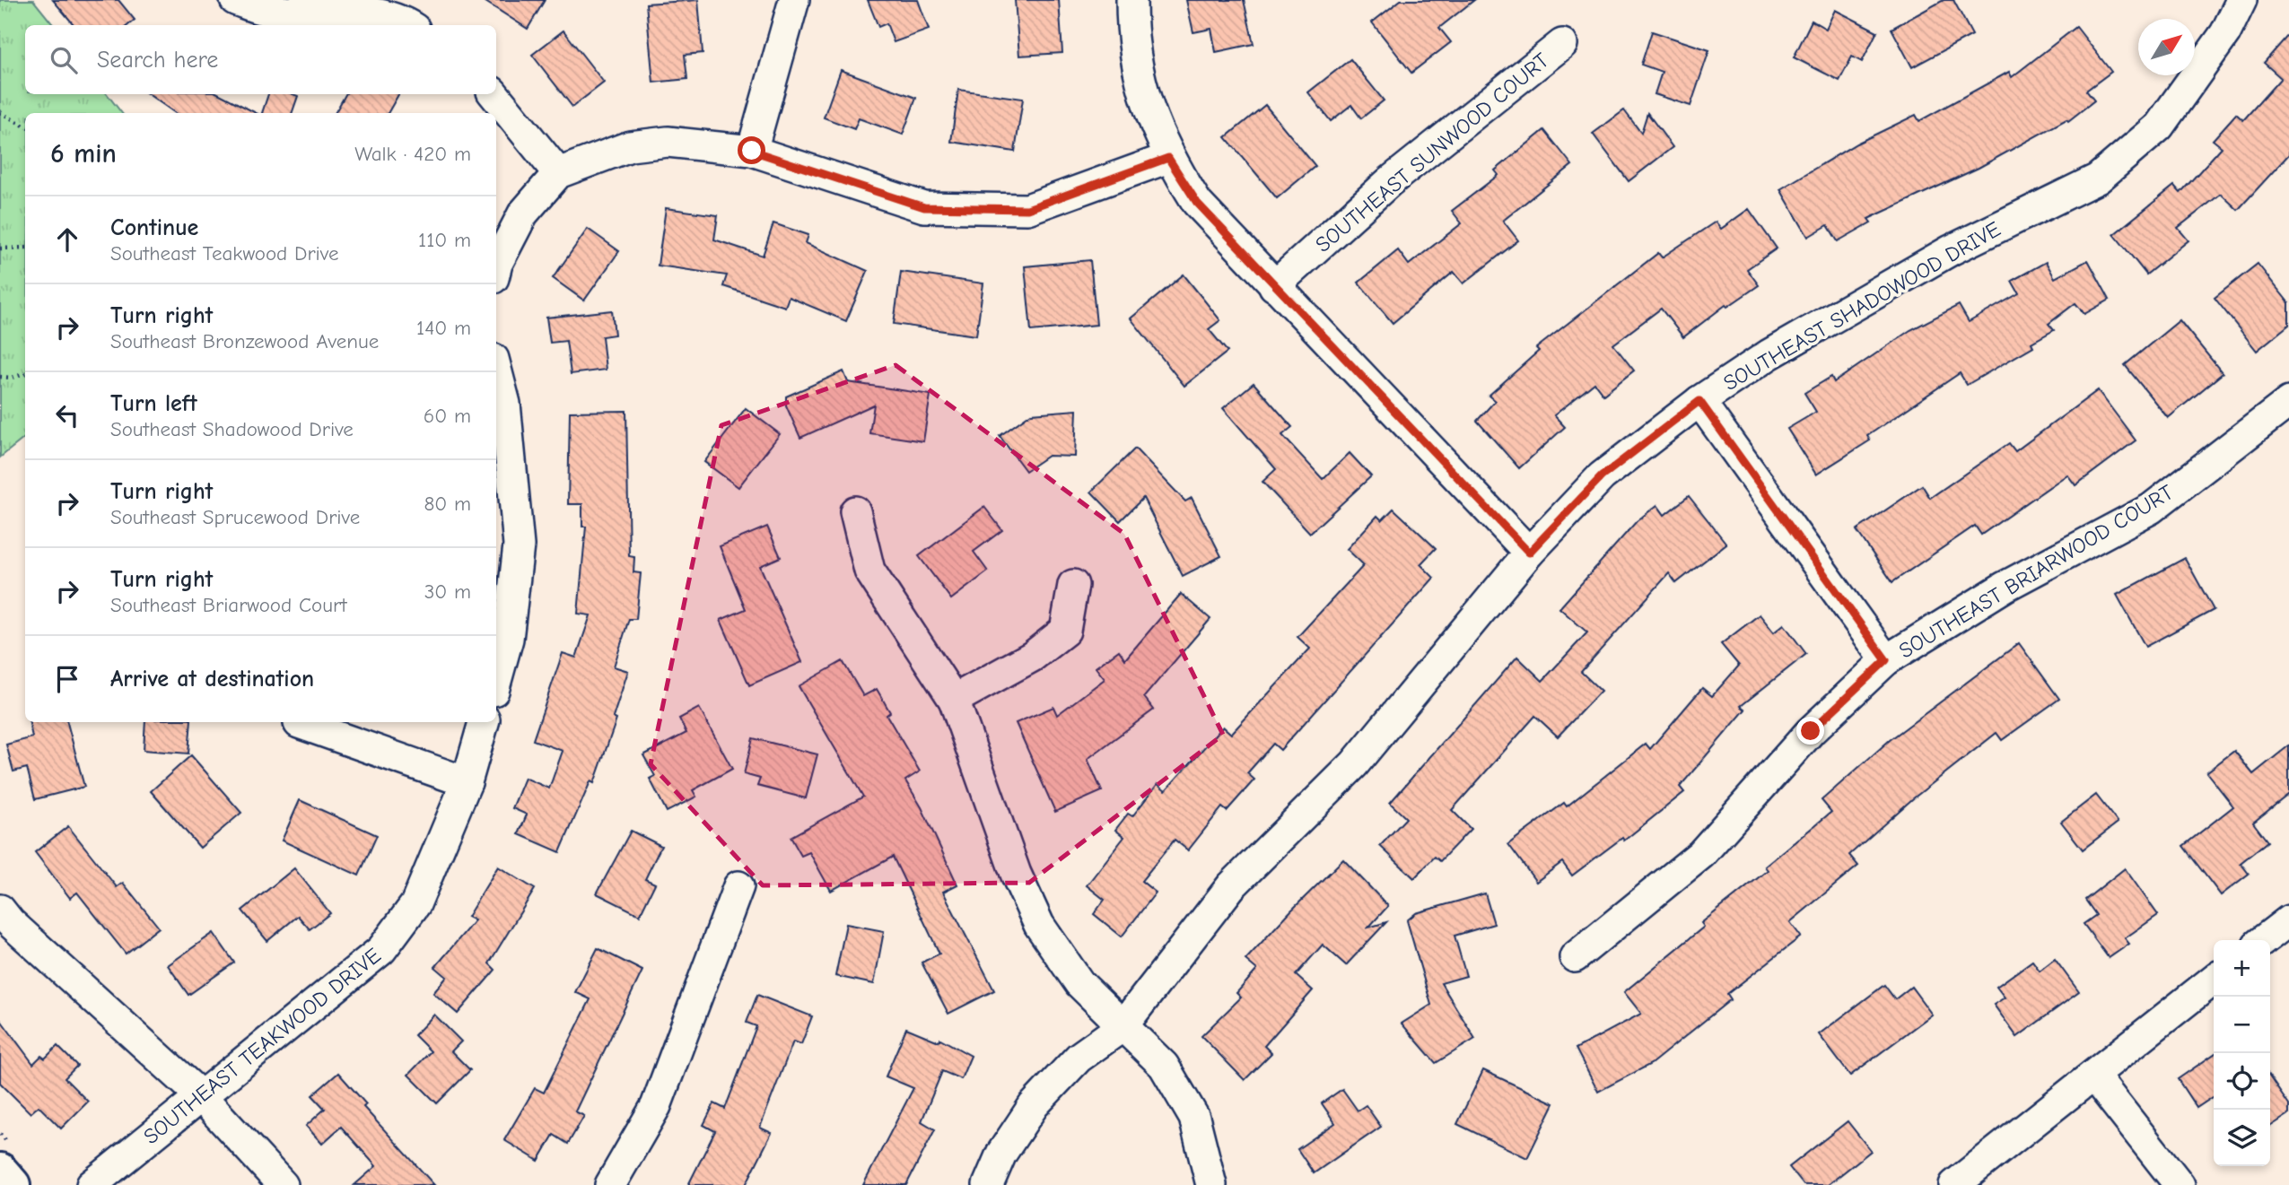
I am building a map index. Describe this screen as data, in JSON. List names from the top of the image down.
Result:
{
  "streets": {
    "street": [
      "SOUTHEAST SUNWOOD COURT",
      "SOUTHEAST SHADOWOOD DRIVE",
      "SOUTHEAST BRIARWOOD COURT",
      "SOUTHEAST TEAKWOOD DRIVE"
    ]
  },
  "north": "top right",
  "page": {
    "search": "Search here",
    "heading": ["6 min", "Walk · 420 m"],
    "list": [
      ["Continue", "Southeast Teakwood Drive", "110 m"],
      ["Turn right", "Southeast Bronzewood Avenue", "140 m"],
      ["Turn left", "Southeast Shadowood Drive", "60 m"],
      ["Turn right", "Southeast Sprucewood Drive", "80 m"],
      ["Turn right", "Southeast Briarwood Court", "30 m"],
      "Arrive at destination"
    ],
    "map_buttons": ["+", "−"]
  }
}
